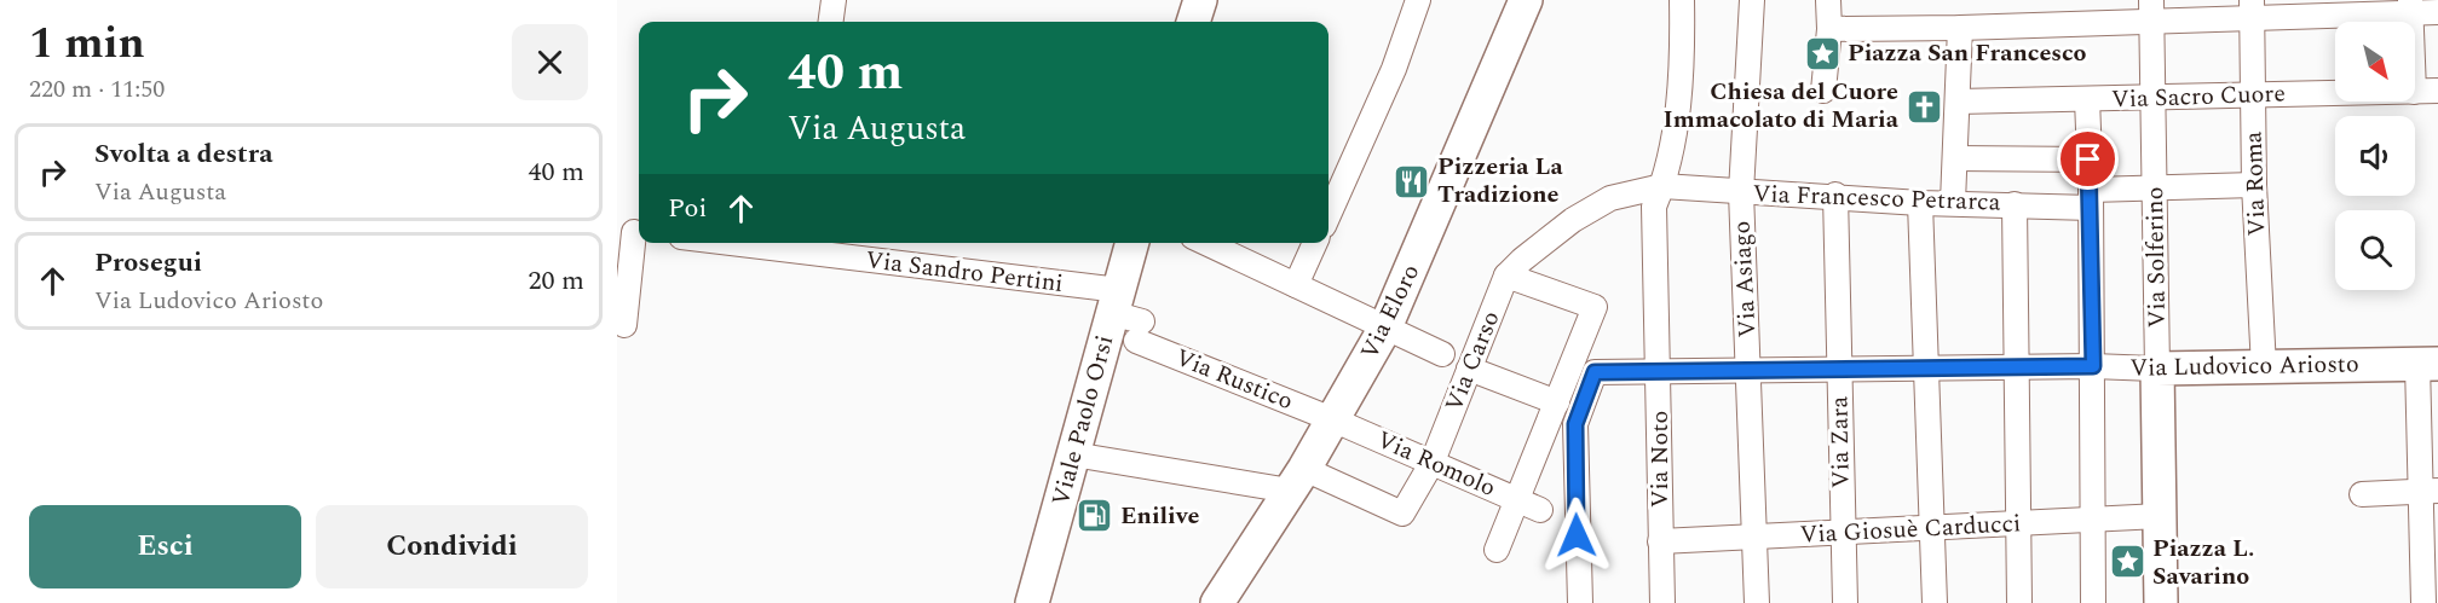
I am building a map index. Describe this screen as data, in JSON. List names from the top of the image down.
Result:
{
  "streets": {
    "street": [
      "Via Sacro Cuore",
      "Via Roma",
      "Via Francesco Petrarca",
      "Via Solferino",
      "Via Sandro Pertini",
      "Via Asiago",
      "Via Eloro",
      "Via Carso",
      "Via Ludovico Ariosto",
      "Via Rustico",
      "Viale Paolo Orsi",
      "Via Zara",
      "Via Noto",
      "Via Romolo",
      "Via Giosuè Carducci"
    ]
  },
  "crossings": [
    ["Via Sacro Cuore", "Via Roma"],
    ["Via Sacro Cuore", "Via Solferino"],
    ["Via Roma", "Via Francesco Petrarca"],
    ["Via Roma", "Via Ludovico Ariosto"],
    ["Via Francesco Petrarca", "Via Solferino"],
    ["Via Francesco Petrarca", "Via Asiago"],
    ["Via Francesco Petrarca", "Via Carso"],
    ["Via Francesco Petrarca", "Via Zara"],
    ["Via Francesco Petrarca", "Via Noto"],
    ["Via Solferino", "Via Ludovico Ariosto"],
    ["Via Solferino", "Via Giosuè Carducci"],
    ["Via Sandro Pertini", "Via Rustico"],
    ["Via Sandro Pertini", "Viale Paolo Orsi"],
    ["Via Asiago", "Via Ludovico Ariosto"],
    ["Via Asiago", "Via Giosuè Carducci"],
    ["Via Eloro", "Via Carso"],
    ["Via Eloro", "Via Rustico"],
    ["Via Eloro", "Via Romolo"],
    ["Via Carso", "Via Noto"],
    ["Via Carso", "Via Romolo"],
    ["Via Ludovico Ariosto", "Via Zara"],
    ["Via Ludovico Ariosto", "Via Noto"],
    ["Via Rustico", "Viale Paolo Orsi"],
    ["Via Rustico", "Via Romolo"],
    ["Via Zara", "Via Giosuè Carducci"],
    ["Via Noto", "Via Giosuè Carducci"]
  ],
  "places": {
    "place": ["Piazza San Francesco", "Piazza L. Savarino"],
    "church": ["Chiesa del Cuore Immacolato di Maria"],
    "restaurant": ["Pizzeria La Tradizione"],
    "fuel station": ["Enilive"]
  },
  "north": "bottom right",
  "page": {
    "heading": ["1 min", "220 m · 11:50"],
    "turn": ["40 m", "Via Augusta"],
    "list": [
      {
        "name": "Svolta a destra",
        "note": "Via Augusta",
        "value": "40 m"
      },
      {
        "name": "Prosegui",
        "note": "Via Ludovico Ariosto",
        "value": "20 m"
      }
    ],
    "then": "Poi",
    "buttons": ["Esci", "Condividi"]
  }
}
